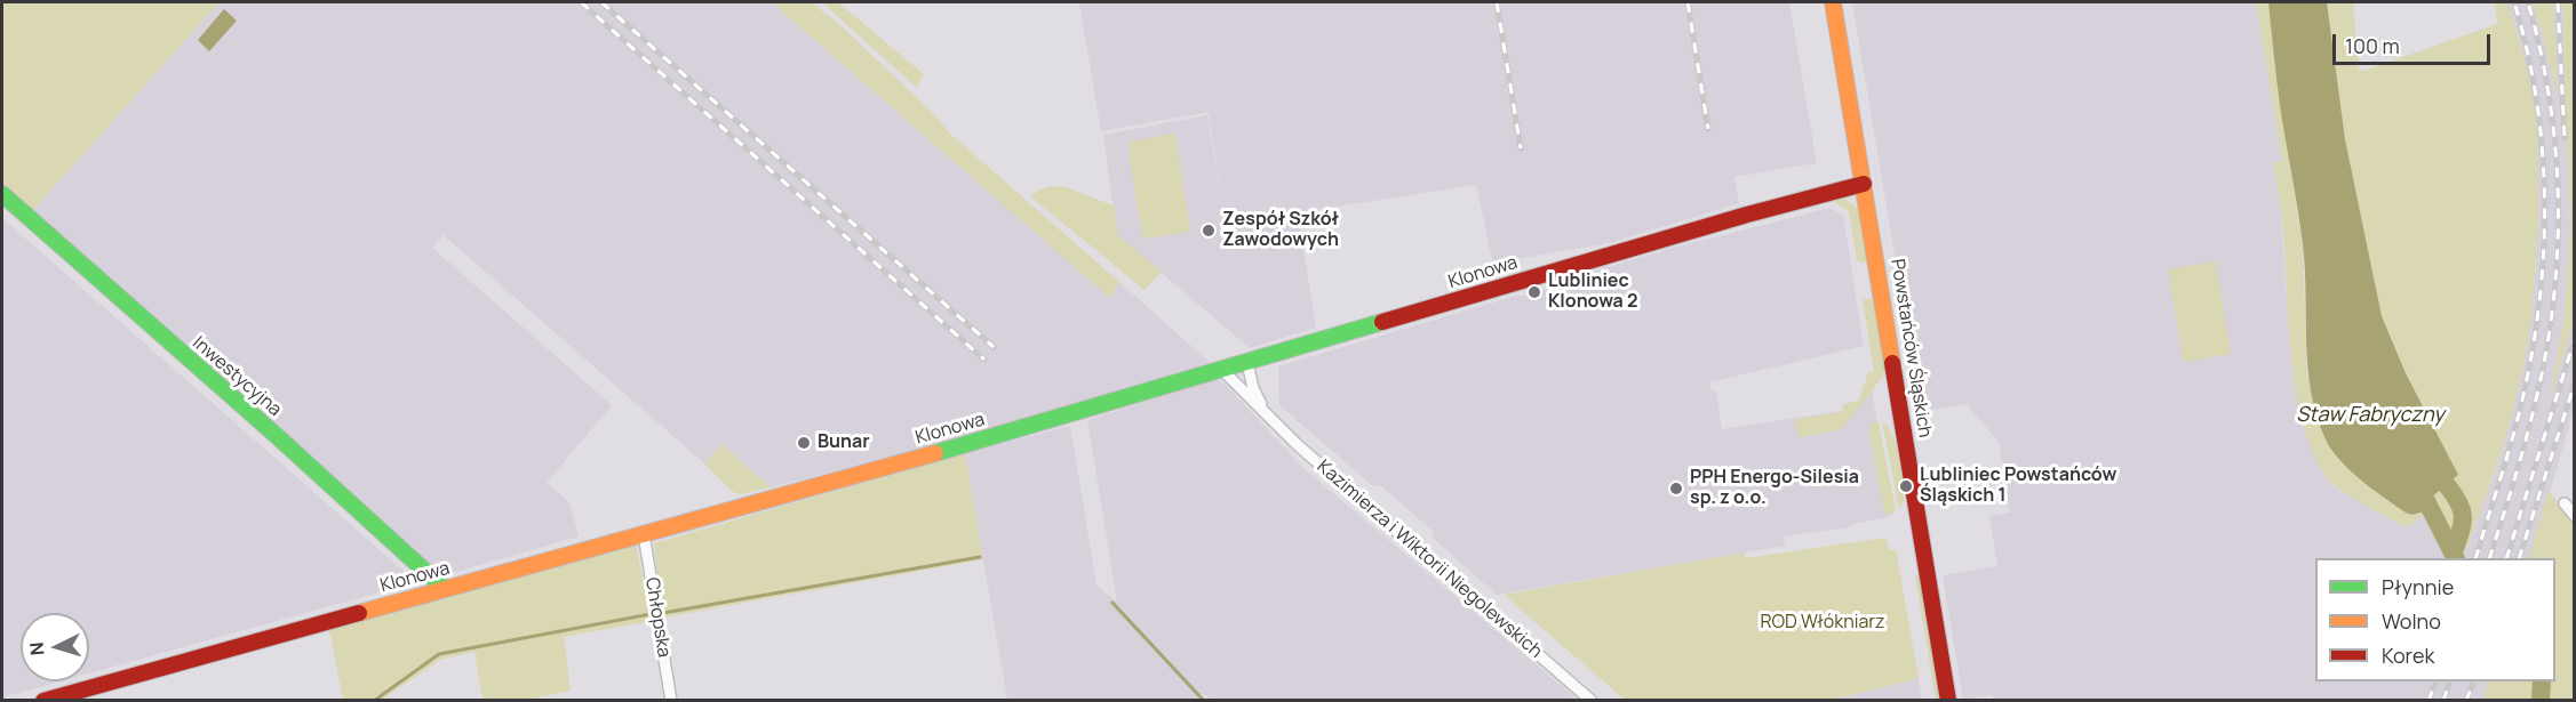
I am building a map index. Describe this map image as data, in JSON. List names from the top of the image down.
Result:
{
  "streets": {
    "street": [
      "Klonowa",
      "Powstańców Śląskich",
      "Inwestycyjna",
      "Kazimierza i Wiktorii Niegolewskich",
      "Chłopska"
    ]
  },
  "crossings": [
    ["Klonowa", "Powstańców Śląskich"],
    ["Klonowa", "Inwestycyjna"],
    ["Klonowa", "Kazimierza i Wiktorii Niegolewskich"],
    ["Klonowa", "Chłopska"]
  ],
  "water": ["Staw Fabryczny"],
  "parks": ["ROD Włókniarz"],
  "places": [
    "Zespół Szkół Zawodowych",
    "Lubliniec Klonowa 2",
    "Bunar",
    "Lubliniec Powstańców Śląskich 1",
    "PPH Energo-Silesia sp. z o.o."
  ],
  "legend": ["Płynnie", "Wolno", "Korek"],
  "scale_bar": "100 m",
  "north": "left"
}
